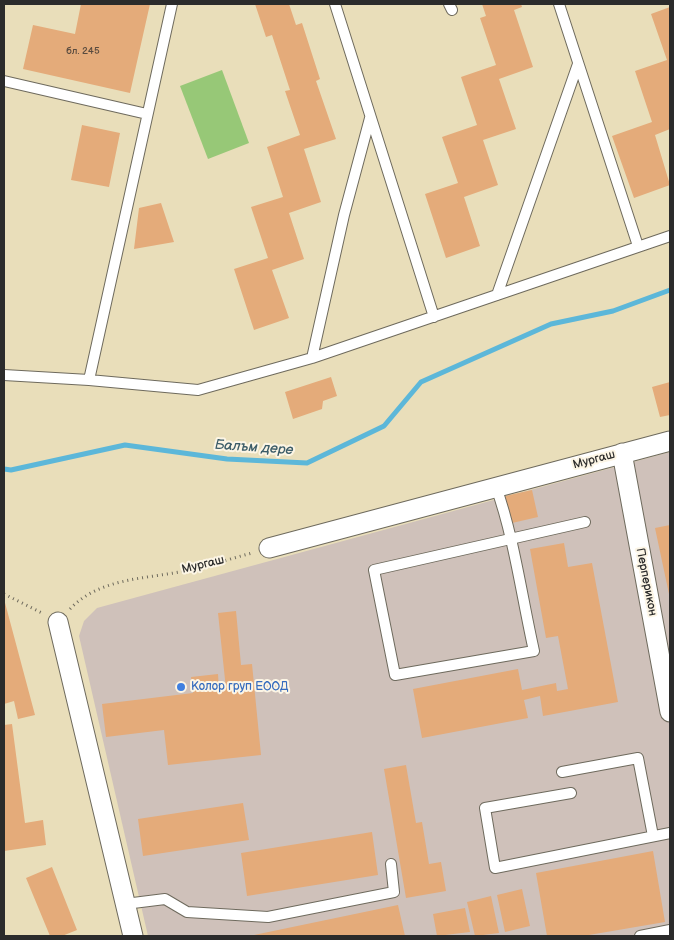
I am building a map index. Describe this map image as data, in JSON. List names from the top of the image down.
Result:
{
  "streets": {
    "street": ["Мургаш", "Перперикон"]
  },
  "crossings": [
    ["Мургаш", "Перперикон"]
  ],
  "water": ["Балъм дере"],
  "places": ["Колор груп ЕООД"],
  "house_numbers": ["бл. 245"]
}
